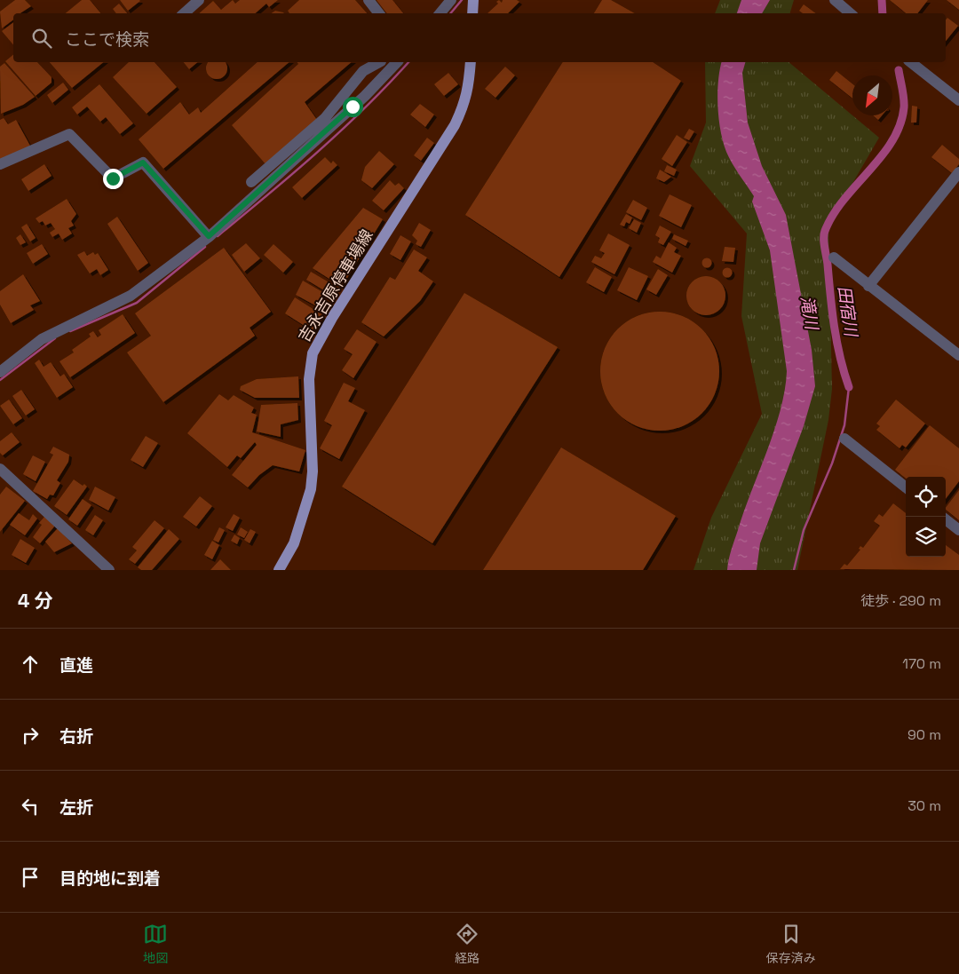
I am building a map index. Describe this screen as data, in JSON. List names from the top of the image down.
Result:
{
  "streets": {
    "main road": ["吉永吉原停車場線"]
  },
  "water": ["田宿川", "滝川"],
  "north": "bottom left",
  "page": {
    "search": "ここで検索",
    "heading": ["4 分", "徒歩 · 290 m"],
    "list": [
      ["直進", "170 m"],
      ["右折", "90 m"],
      ["左折", "30 m"],
      "目的地に到着"
    ],
    "nav": ["地図", "経路", "保存済み"]
  }
}
